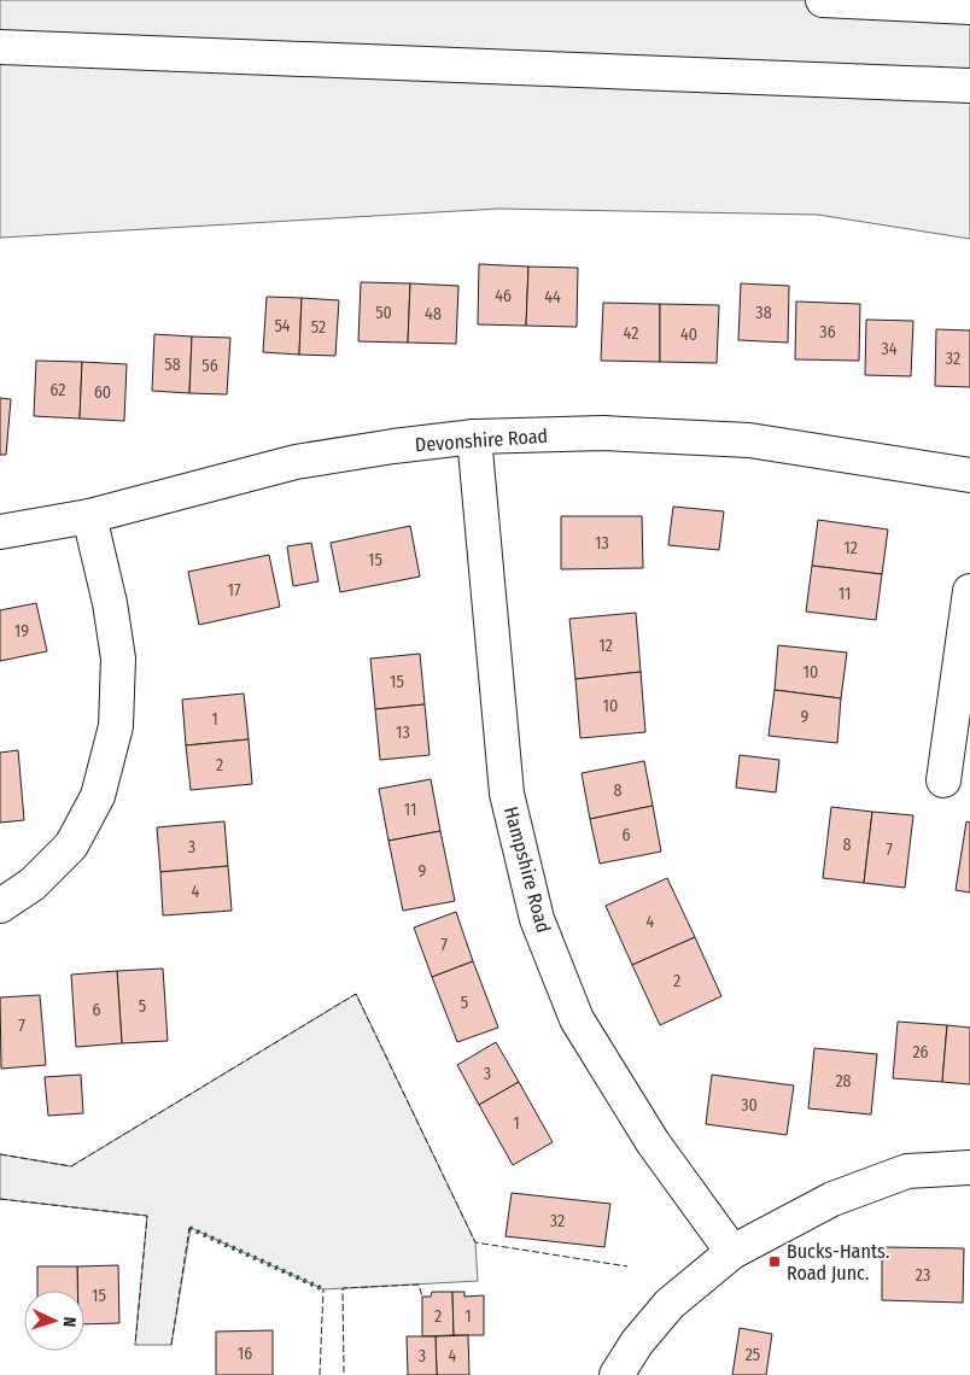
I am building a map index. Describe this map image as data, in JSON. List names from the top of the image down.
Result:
{
  "streets": {
    "main road": ["Devonshire Road", "Hampshire Road"]
  },
  "crossings": [
    ["Devonshire Road", "Hampshire Road"]
  ],
  "places": {
    "transit": ["Bucks-Hants. Road Junc."]
  },
  "house_numbers": [
    "46",
    "44",
    "50",
    "38",
    "48",
    "54",
    "52",
    "36",
    "42",
    "40",
    "34",
    "32",
    "58",
    "56",
    "62",
    "60",
    "13",
    "12",
    "15",
    "17",
    "11",
    "19",
    "12",
    "10",
    "15",
    "10",
    "9",
    "1",
    "13",
    "2",
    "8",
    "11",
    "6",
    "8",
    "3",
    "7",
    "9",
    "4",
    "4",
    "7",
    "2",
    "5",
    "5",
    "6",
    "7",
    "26",
    "3",
    "28",
    "30",
    "1",
    "32",
    "23",
    "15",
    "2",
    "1",
    "16",
    "25",
    "3",
    "4"
  ],
  "north": "right"
}
